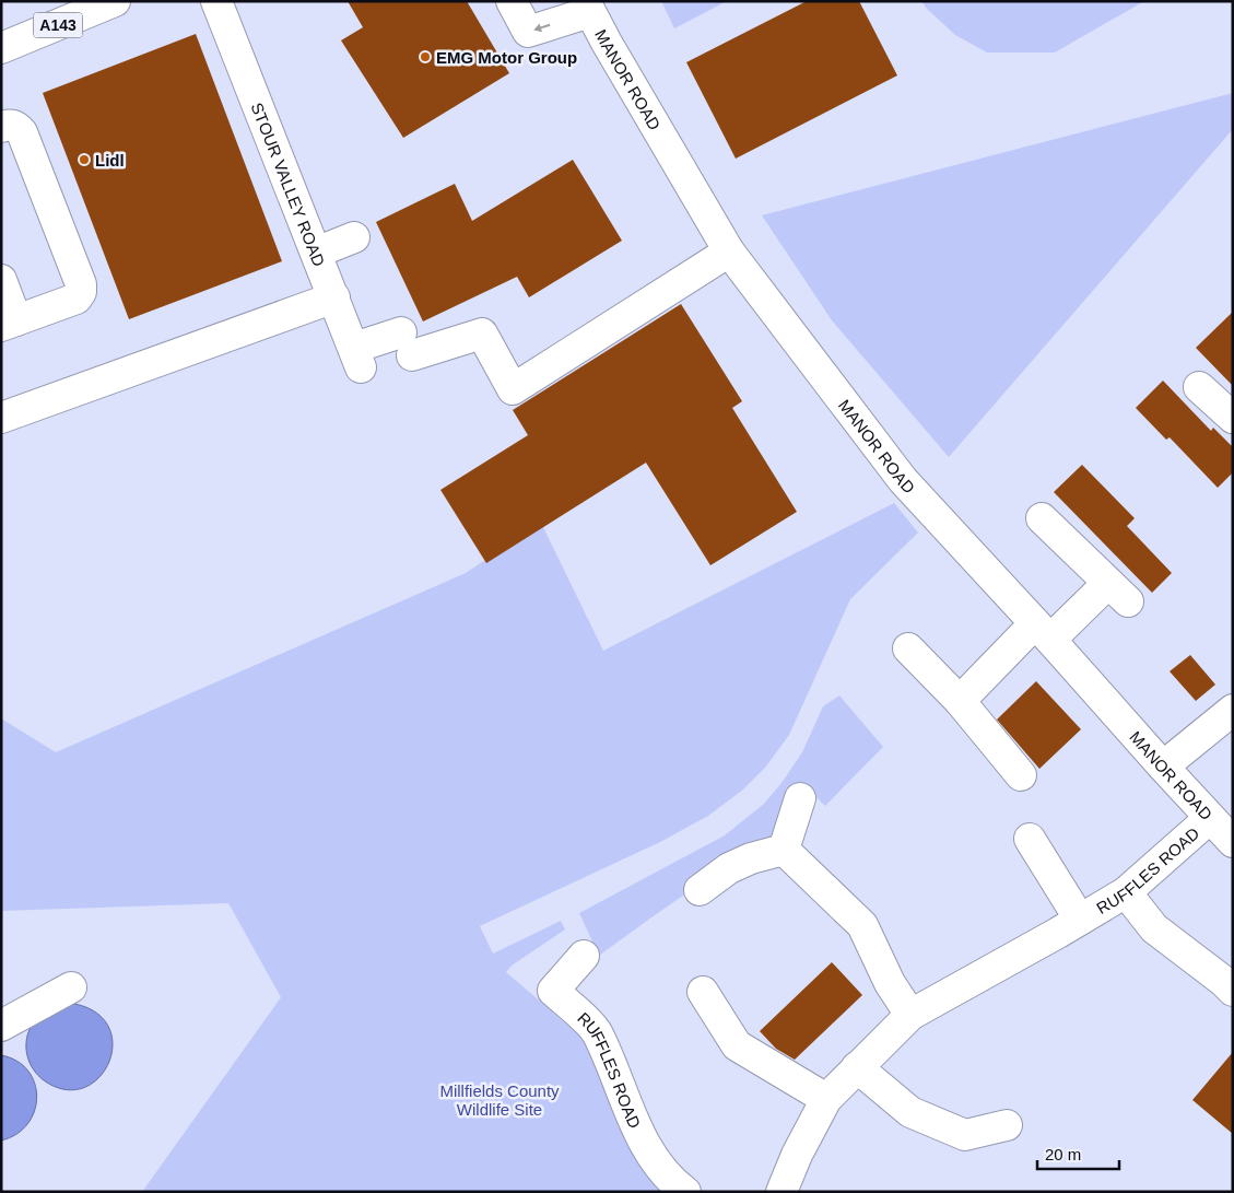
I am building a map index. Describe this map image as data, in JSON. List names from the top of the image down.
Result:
{
  "streets": {
    "street": [
      "A143",
      "MANOR ROAD",
      "STOUR VALLEY ROAD",
      "RUFFLES ROAD"
    ]
  },
  "crossings": [
    ["MANOR ROAD", "STOUR VALLEY ROAD"],
    ["MANOR ROAD", "RUFFLES ROAD"]
  ],
  "parks": ["Millfields County Wildlife Site"],
  "places": ["EMG Motor Group", "Lidl"],
  "scale_bar": "20 m"
}
